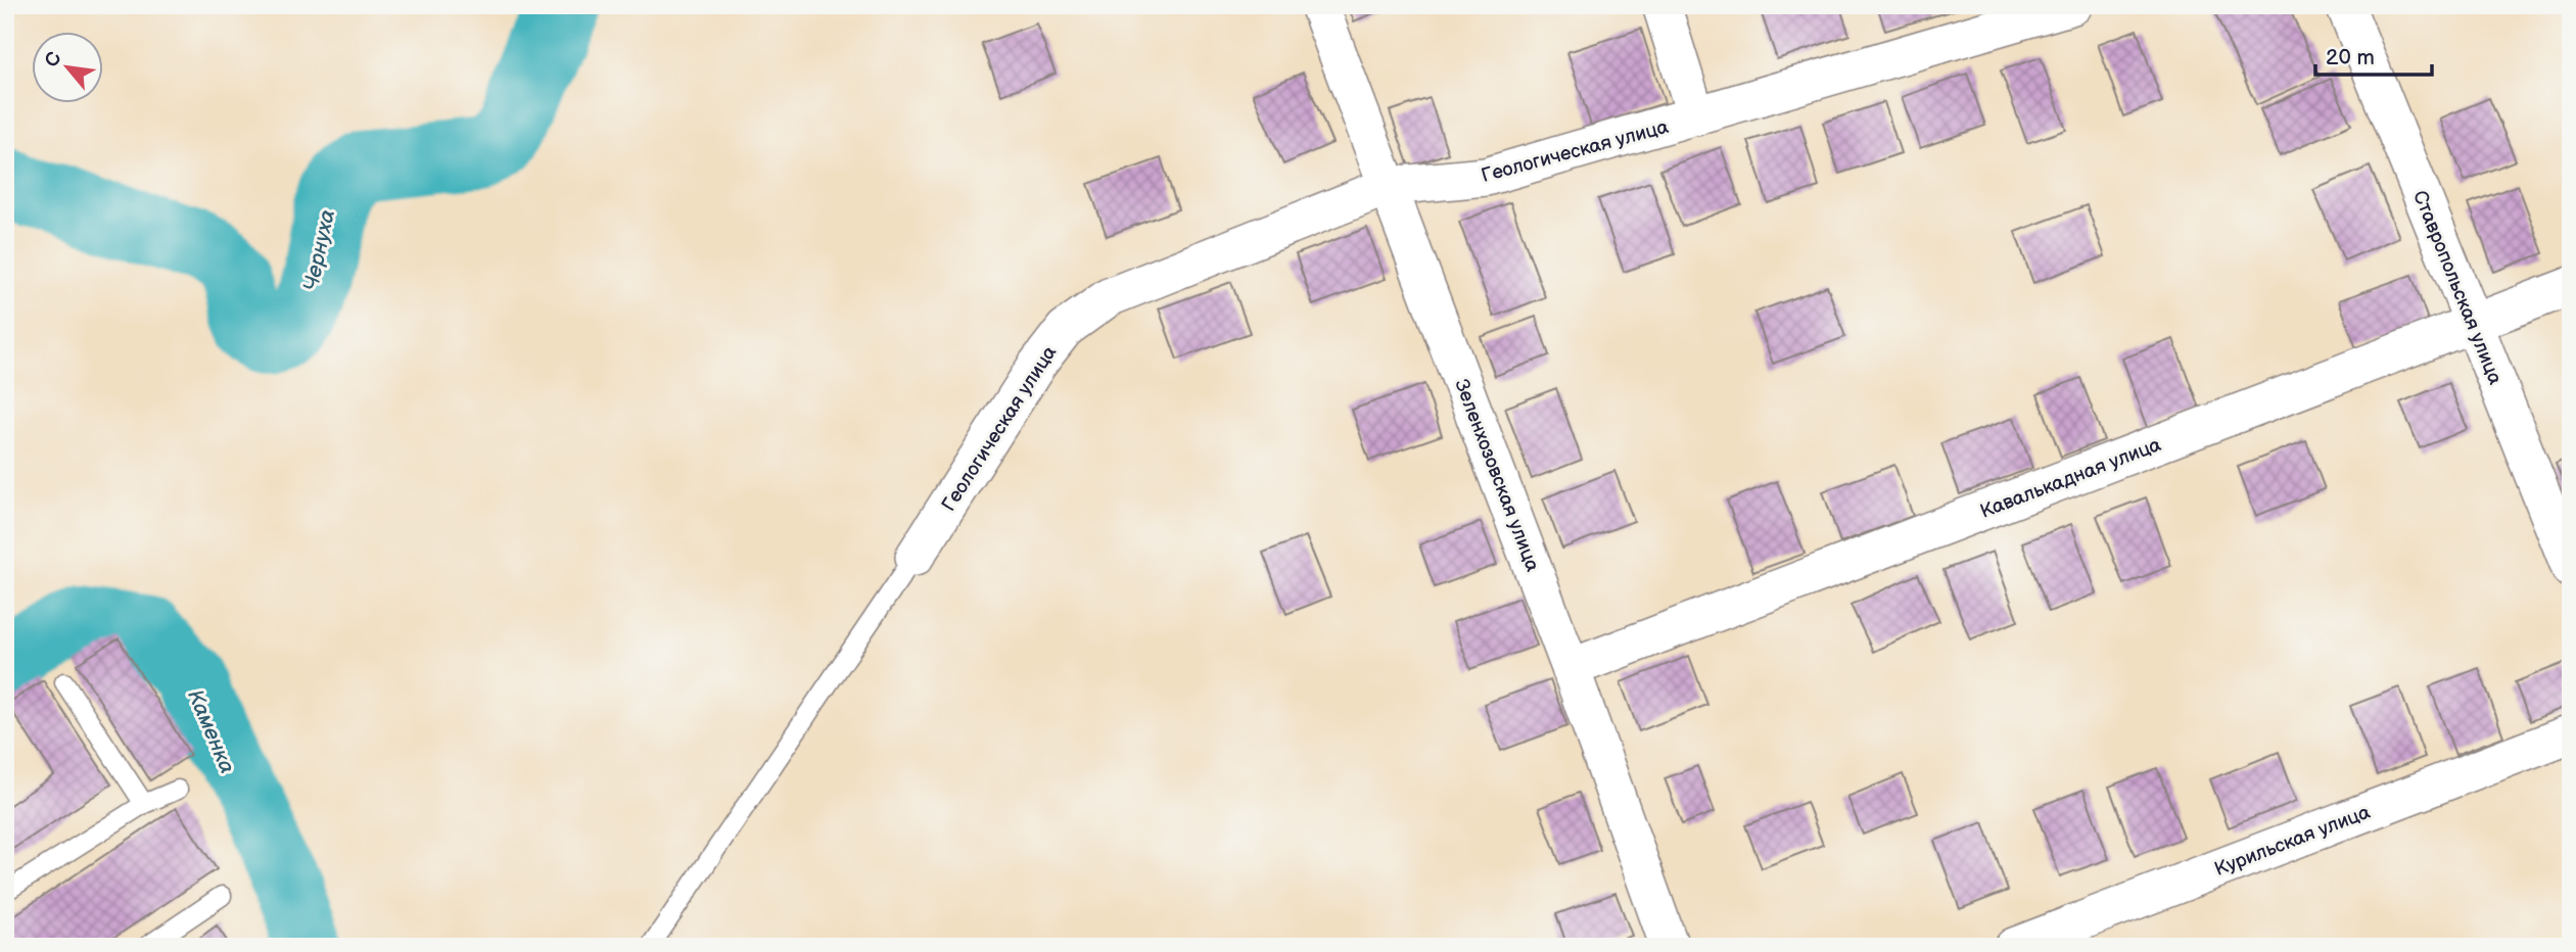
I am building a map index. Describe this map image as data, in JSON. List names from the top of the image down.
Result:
{
  "streets": {
    "street": [
      "Геологическая улица",
      "Ставропольская улица",
      "Зеленхозовская улица",
      "Кавалькадная улица",
      "Курильская улица"
    ]
  },
  "crossings": [
    ["Геологическая улица", "Зеленхозовская улица"],
    ["Ставропольская улица", "Кавалькадная улица"],
    ["Зеленхозовская улица", "Кавалькадная улица"]
  ],
  "water": ["Чернуха", "Каменка"],
  "scale_bar": "20 m",
  "north": "top left"
}
